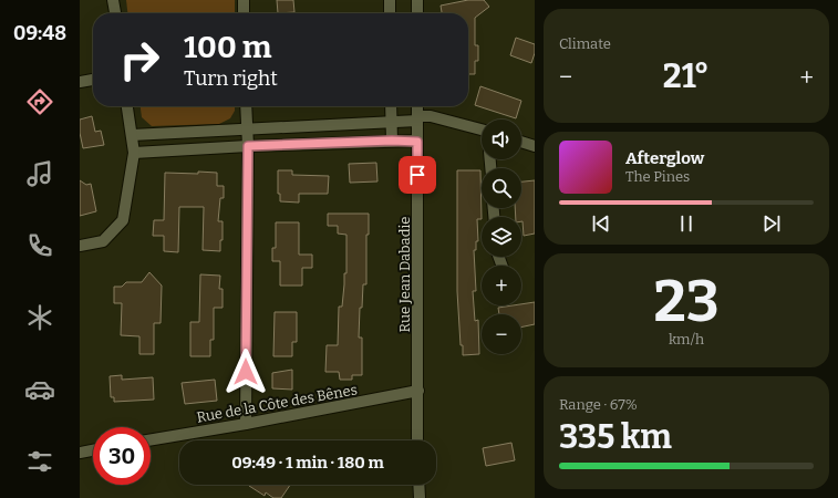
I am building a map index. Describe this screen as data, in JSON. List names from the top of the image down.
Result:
{
  "streets": {
    "street": ["Rue Jean Dabadie", "Rue de la Côte des Bênes"]
  },
  "crossings": [
    ["Rue Jean Dabadie", "Rue de la Côte des Bênes"]
  ],
  "page": {
    "tabs": "09:48",
    "tile": [
      "Climate",
      ["23", "km/h"],
      ["Range · 67%", "335 km"]
    ],
    "turn": ["100 m", "Turn right"],
    "heat": ["−", "21°", "+"],
    "map_buttons": ["+", "−"],
    "song": ["Afterglow", "The Pines"],
    "limit": "30",
    "trip": "09:49 · 1 min · 180 m"
  }
}
